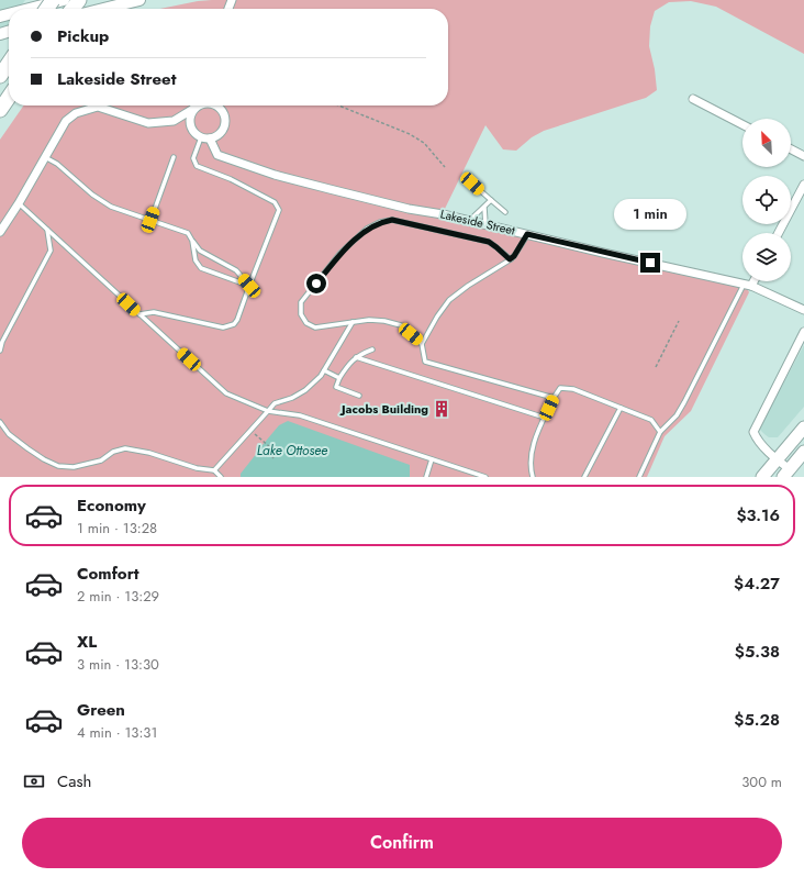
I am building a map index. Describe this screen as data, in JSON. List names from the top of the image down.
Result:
{
  "streets": {
    "street": ["Lakeside Street"]
  },
  "water": ["Lake Ottosee"],
  "places": {
    "building": ["Jacobs Building"]
  },
  "north": "top left",
  "page": {
    "banner": ["Pickup", "Lakeside Street"],
    "bubble": "1 min",
    "list": [
      {
        "name": "Economy",
        "note": "1 min · 13:28",
        "value": "$3.16"
      },
      {
        "name": "Comfort",
        "note": "2 min · 13:29",
        "value": "$4.27"
      },
      {
        "name": "XL",
        "note": "3 min · 13:30",
        "value": "$5.38"
      },
      {
        "name": "Green",
        "note": "4 min · 13:31",
        "value": "$5.28"
      }
    ],
    "pay": ["Cash", "300 m"],
    "buttons": "Confirm"
  }
}
